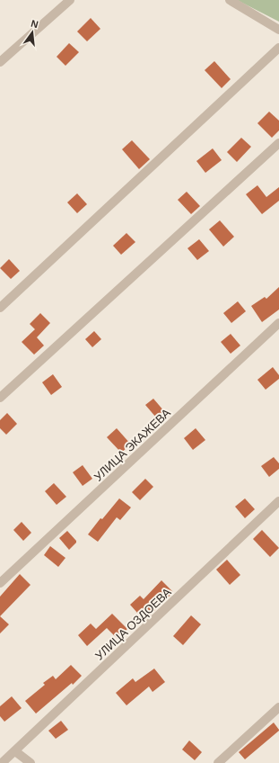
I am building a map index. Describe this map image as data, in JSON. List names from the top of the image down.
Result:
{
  "streets": {
    "street": ["УЛИЦА ЭКАЖЕВА", "УЛИЦА ОЗДОЕВА"]
  },
  "north": "top"
}
